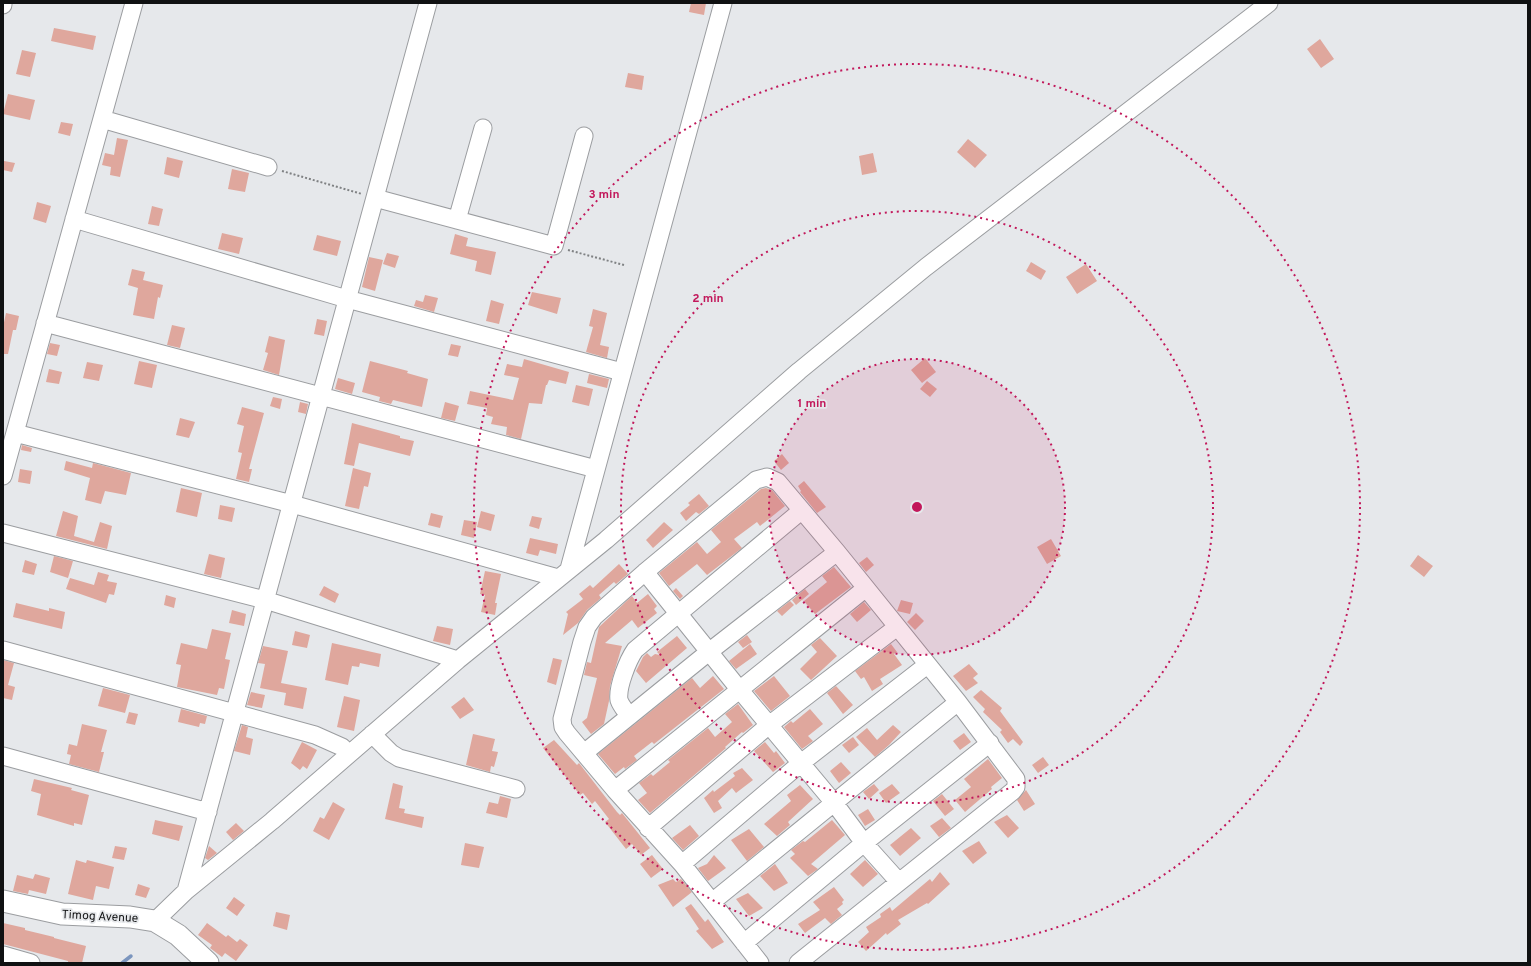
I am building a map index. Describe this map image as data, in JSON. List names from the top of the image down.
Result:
{
  "streets": {
    "main road": ["Timog Avenue"]
  },
  "rings": ["3 min", "2 min", "1 min"]
}
